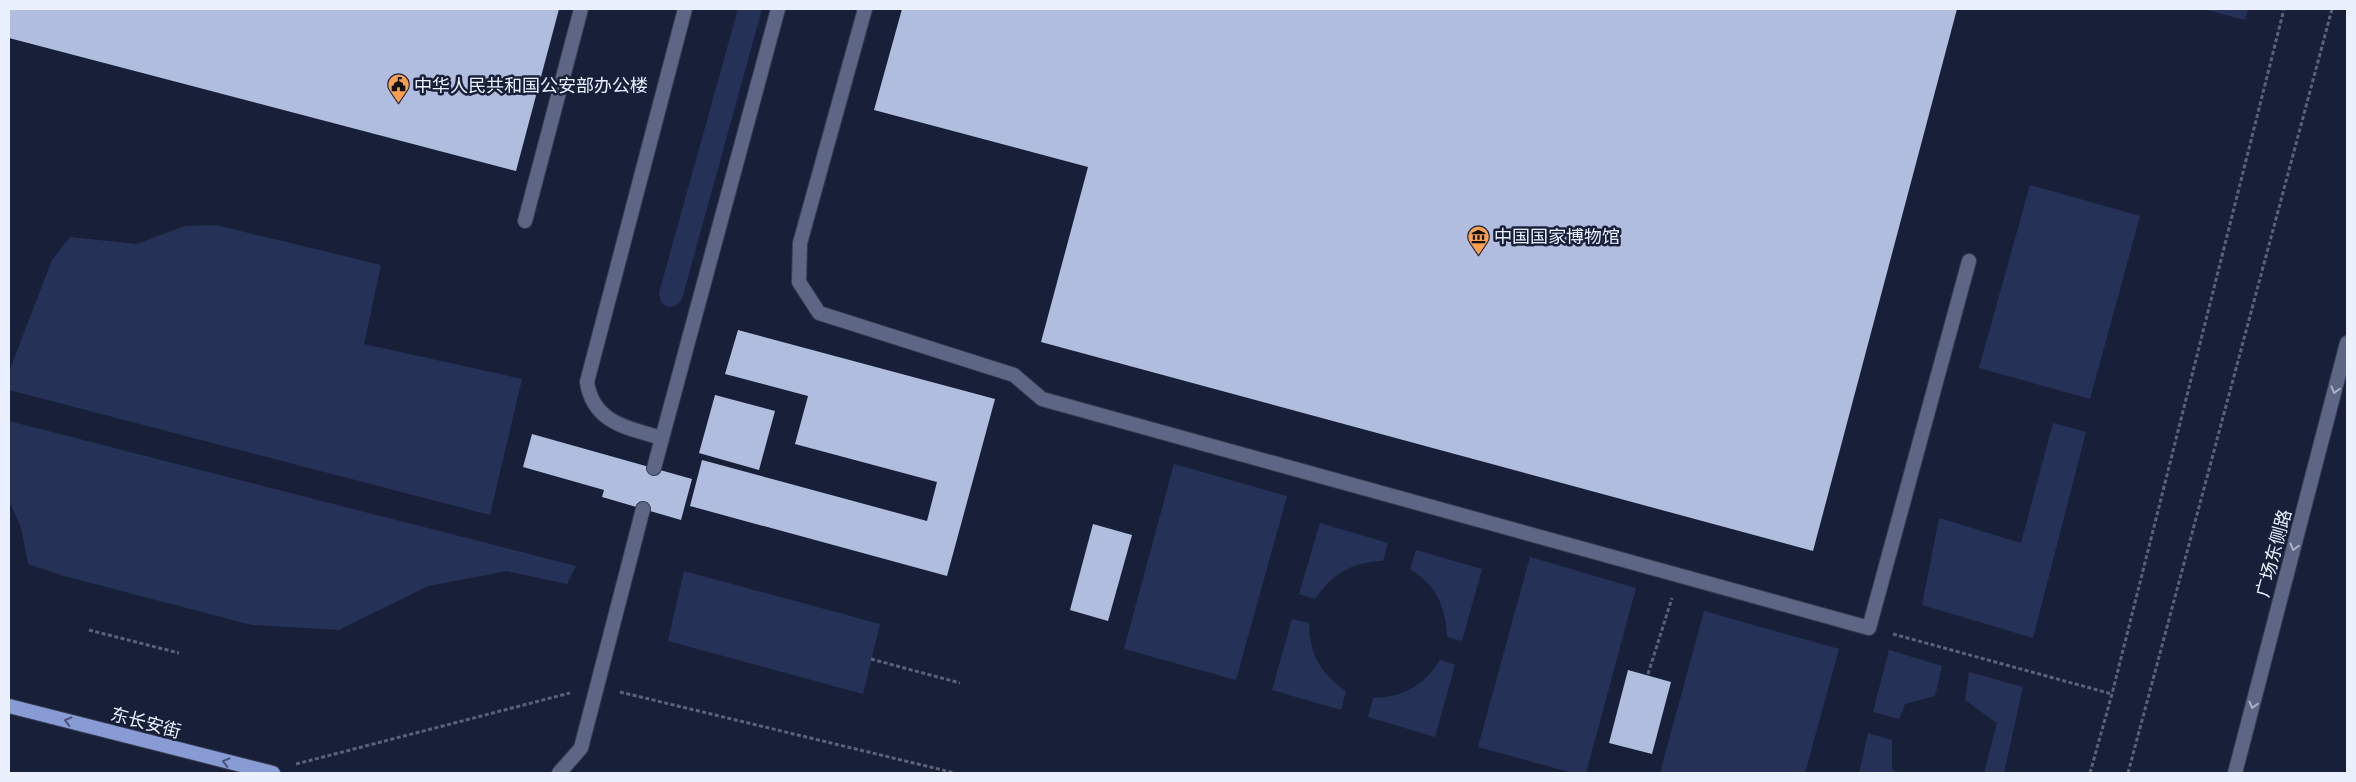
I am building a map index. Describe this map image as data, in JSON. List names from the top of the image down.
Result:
{
  "streets": {
    "highway": ["东长安街"],
    "main road": ["广场东侧路"]
  },
  "one_way": ["广场东侧路", "东长安街"],
  "places": {
    "public building": ["中华人民共和国公安部办公楼"],
    "museum": ["中国国家博物馆"]
  }
}
